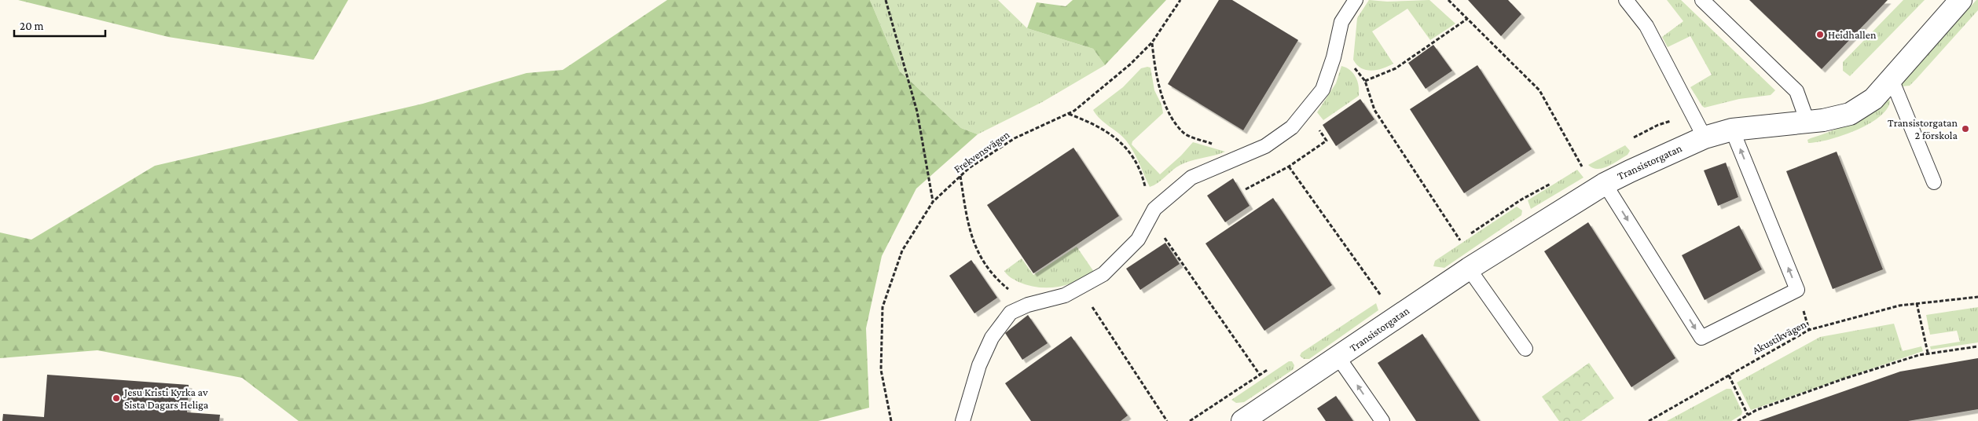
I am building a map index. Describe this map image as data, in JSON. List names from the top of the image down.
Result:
{
  "streets": {
    "street": ["Transistorgatan"],
    "path": ["Frekvensvägen", "Akustikvägen"]
  },
  "places": ["Heidhallen", "Transistorgatan 2 förskola", "Jesu Kristi Kyrka av Sista Dagars Heliga"],
  "scale_bar": "20 m"
}
